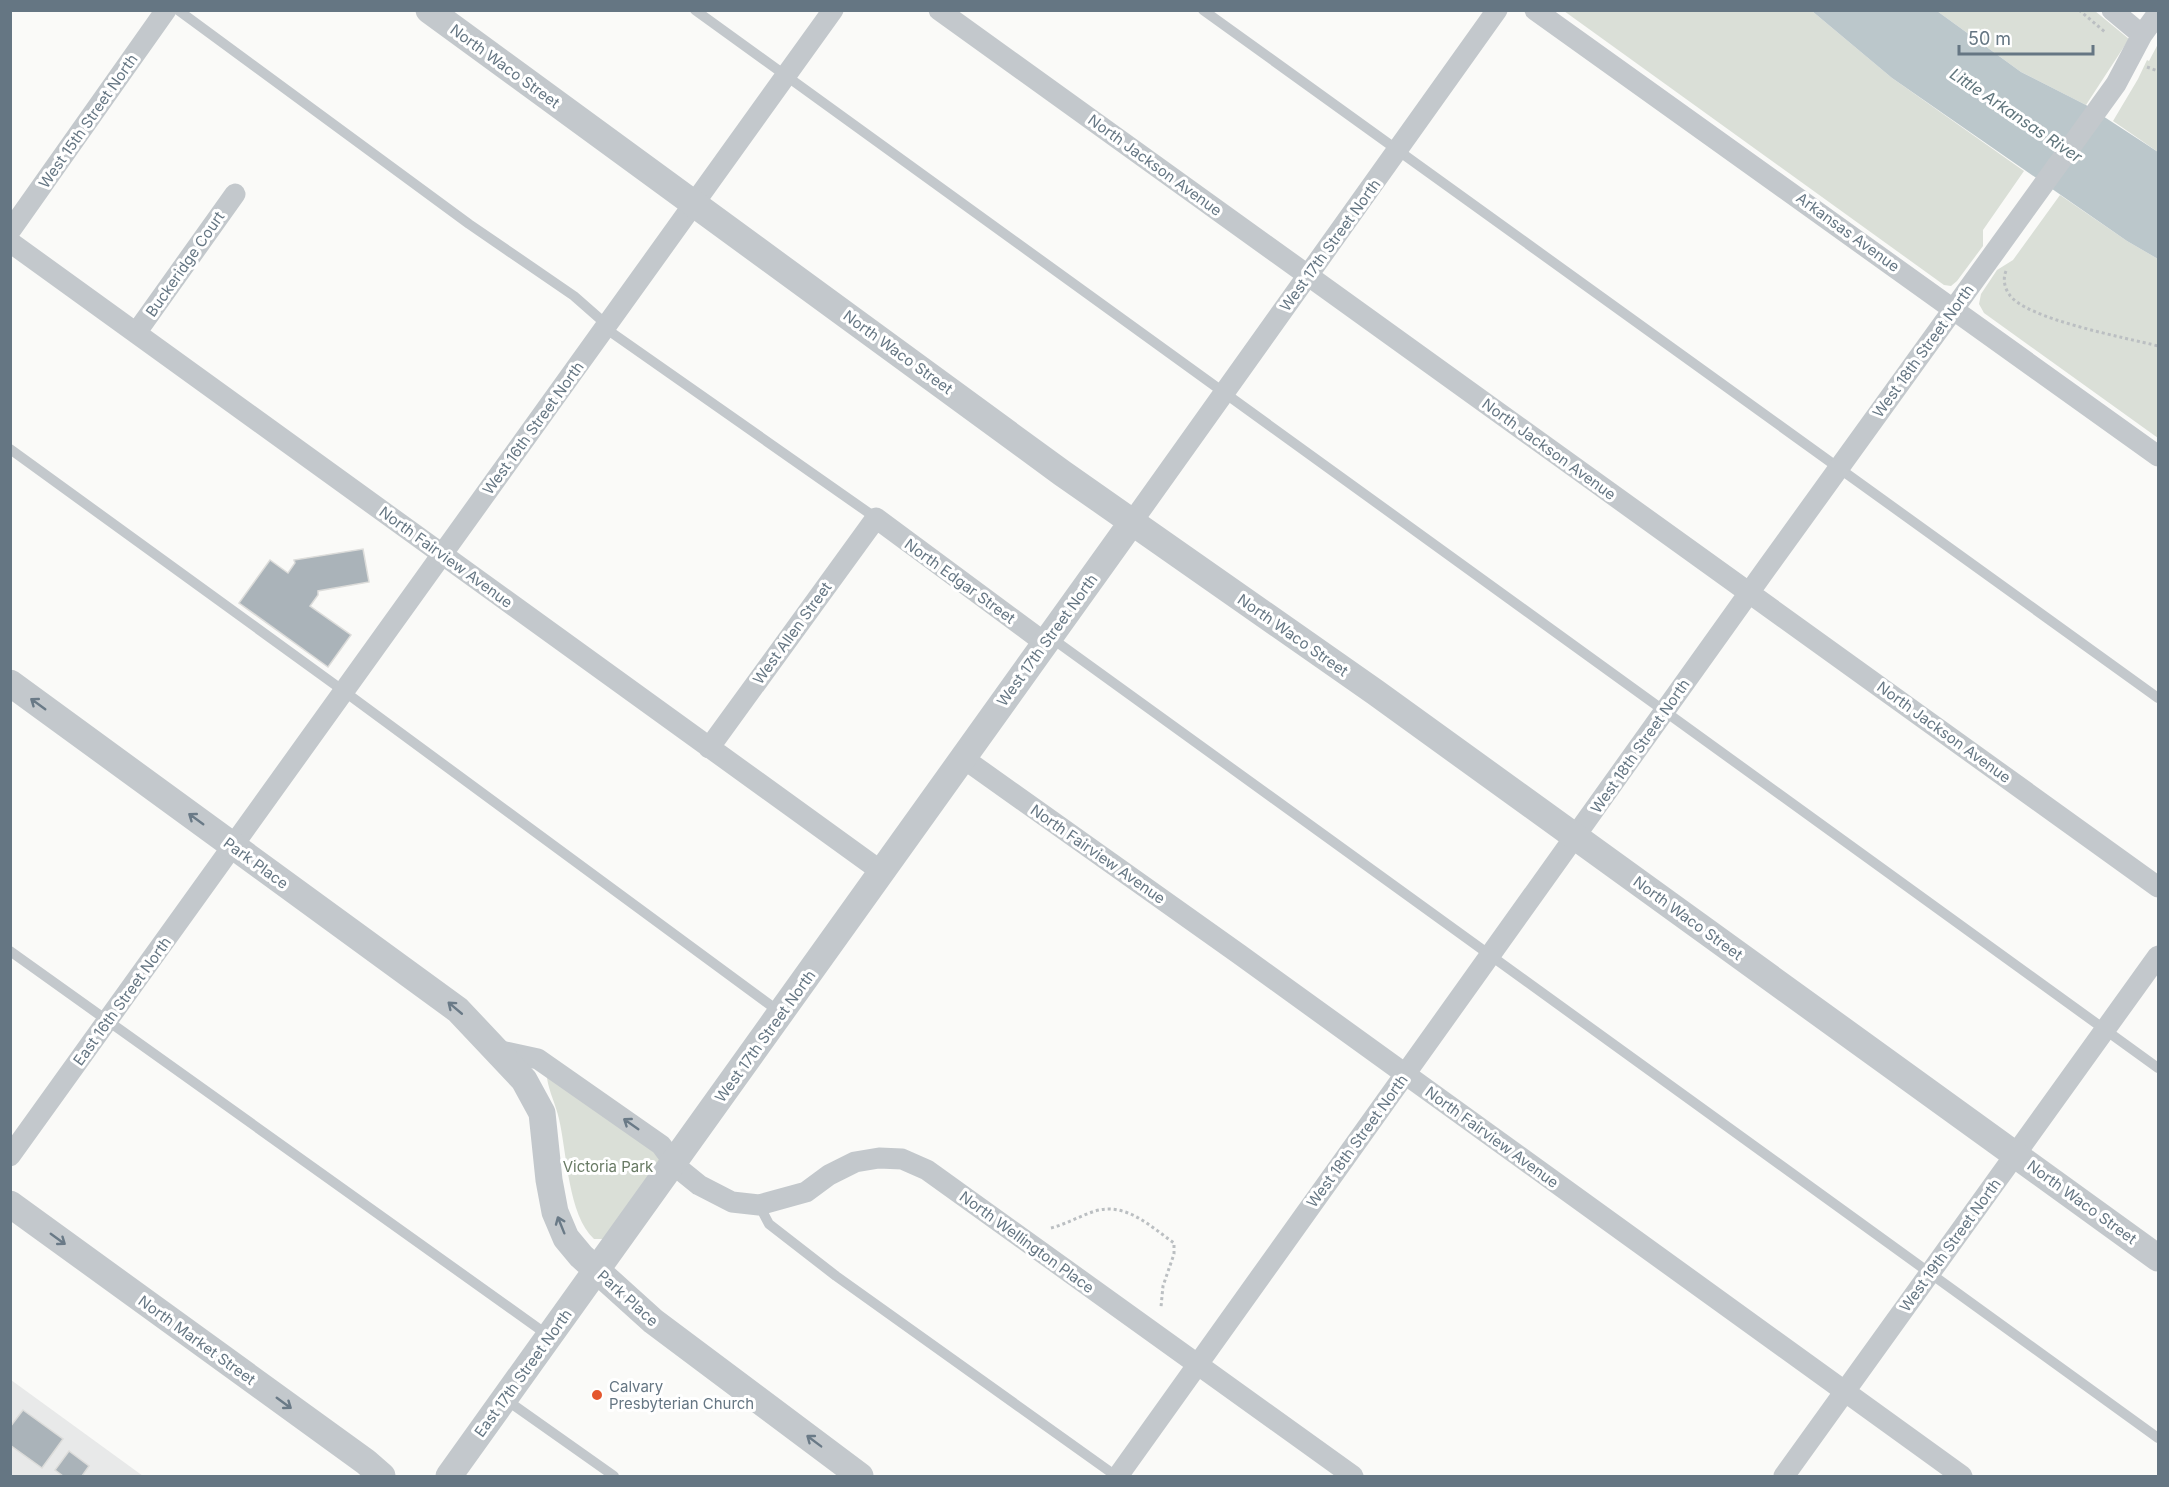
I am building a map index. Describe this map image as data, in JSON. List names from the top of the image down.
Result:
{
  "streets": {
    "street": [
      "North Waco Street",
      "West 15th Street North",
      "North Jackson Avenue",
      "Arkansas Avenue",
      "West 17th Street North",
      "Buckeridge Court",
      "West 18th Street North",
      "West 16th Street North",
      "North Fairview Avenue",
      "North Edgar Street",
      "West Allen Street",
      "Park Place",
      "East 16th Street North",
      "North Wellington Place",
      "West 19th Street North",
      "North Market Street",
      "East 17th Street North"
    ]
  },
  "crossings": [
    ["North Waco Street", "West 17th Street North"],
    ["North Waco Street", "West 18th Street North"],
    ["North Waco Street", "West 16th Street North"],
    ["North Waco Street", "West 19th Street North"],
    ["North Jackson Avenue", "West 17th Street North"],
    ["North Jackson Avenue", "West 18th Street North"],
    ["Arkansas Avenue", "West 18th Street North"],
    ["West 17th Street North", "North Fairview Avenue"],
    ["West 17th Street North", "North Edgar Street"],
    ["West 17th Street North", "Park Place"],
    ["West 17th Street North", "North Wellington Place"],
    ["West 17th Street North", "East 17th Street North"],
    ["Buckeridge Court", "North Fairview Avenue"],
    ["West 18th Street North", "North Fairview Avenue"],
    ["West 18th Street North", "North Wellington Place"],
    ["West 16th Street North", "North Fairview Avenue"],
    ["West 16th Street North", "Park Place"],
    ["West 16th Street North", "East 16th Street North"],
    ["North Fairview Avenue", "West Allen Street"],
    ["North Fairview Avenue", "West 19th Street North"],
    ["North Edgar Street", "West Allen Street"],
    ["Park Place", "East 16th Street North"],
    ["Park Place", "East 17th Street North"]
  ],
  "one_way": ["Park Place", "North Market Street"],
  "water": ["Little Arkansas River"],
  "parks": ["Victoria Park"],
  "places": ["Calvary Presbyterian Church"],
  "scale_bar": "50 m"
}
